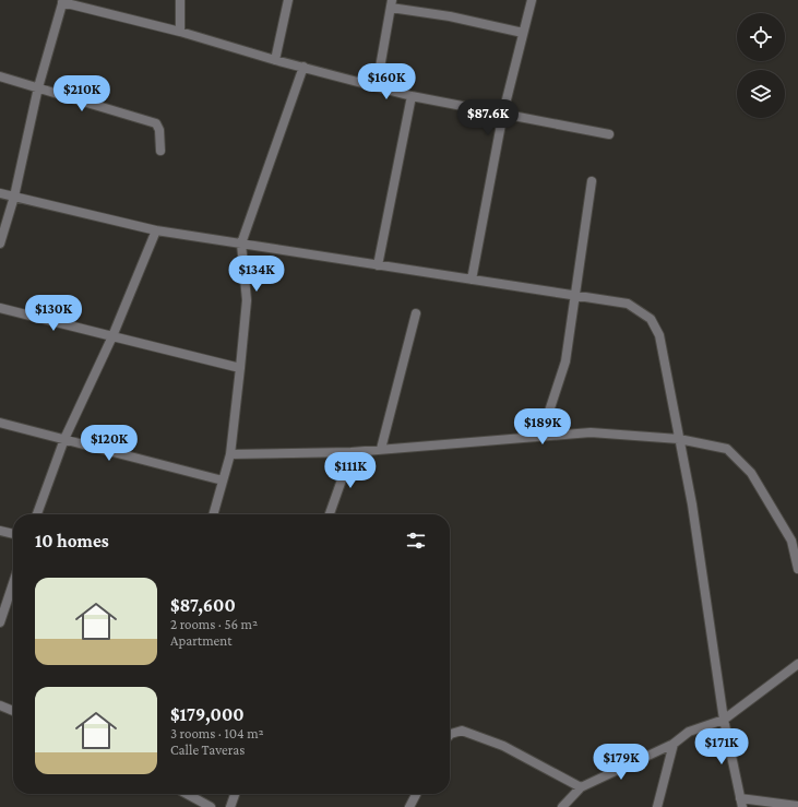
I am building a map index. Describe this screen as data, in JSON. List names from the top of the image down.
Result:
{
  "page": {
    "price": [
      "$160K",
      "$210K",
      "$87.6K",
      "$134K",
      "$130K",
      "$189K",
      "$120K",
      "$111K",
      "$171K",
      "$179K"
    ],
    "heading": "10 homes",
    "list": [
      {
        "name": "$87,600",
        "note": "2 rooms · 56 m² · Apartment"
      },
      {
        "name": "$179,000",
        "note": "3 rooms · 104 m² · Calle Taveras"
      }
    ]
  }
}
